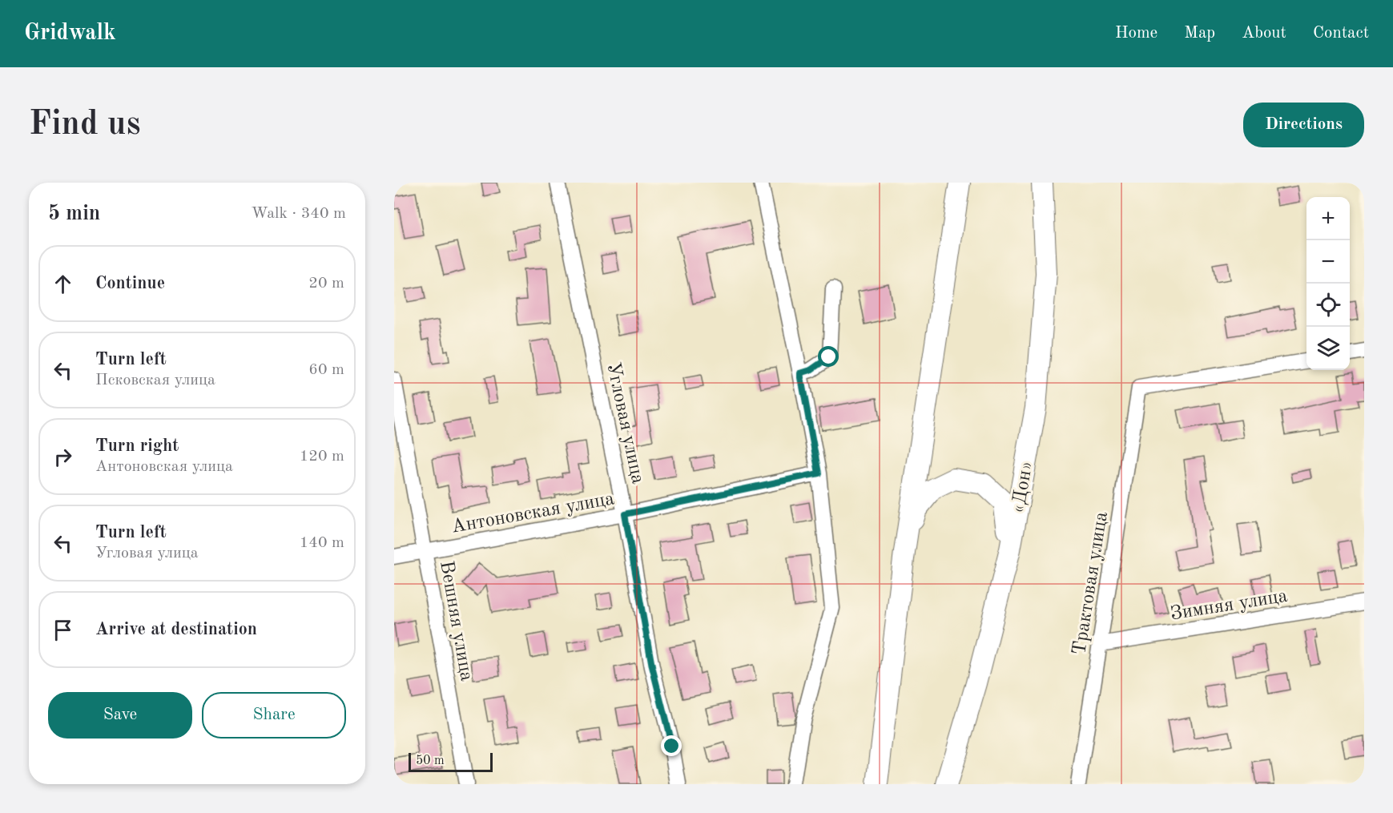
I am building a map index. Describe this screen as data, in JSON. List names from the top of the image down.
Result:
{
  "streets": {
    "highway": ["«Дон»"],
    "street": [
      "Угловая улица",
      "Антоновская улица",
      "Трактовая улица",
      "Зимняя улица",
      "Вешняя улица"
    ]
  },
  "crossings": [
    ["Угловая улица", "Антоновская улица"],
    ["Антоновская улица", "Вешняя улица"],
    ["Трактовая улица", "Зимняя улица"]
  ],
  "scale_bar": "50 m",
  "page": {
    "header": "Gridwalk",
    "nav": [
      "Home",
      "Map",
      "About",
      "Contact"
    ],
    "buttons": [
      "Directions",
      ["Save", "Share"]
    ],
    "title": "Find us",
    "heading": ["5 min", "Walk · 340 m"],
    "map_buttons": ["+", "−"],
    "list": [
      ["Continue", "20 m"],
      ["Turn left", "Псковская улица", "60 m"],
      ["Turn right", "Антоновская улица", "120 m"],
      ["Turn left", "Угловая улица", "140 m"],
      "Arrive at destination"
    ],
    "scale": "50 m"
  }
}
